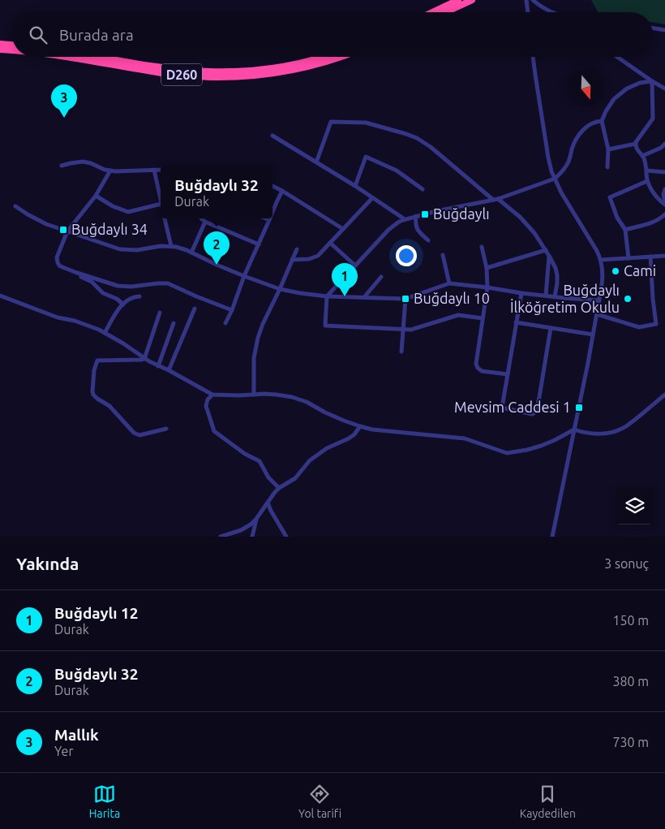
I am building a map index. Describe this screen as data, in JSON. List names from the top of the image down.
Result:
{
  "streets": {
    "highway": ["D260"]
  },
  "places": {
    "transit": [
      "Buğdaylı",
      "Buğdaylı 34",
      "Buğdaylı 10",
      "Mevsim Caddesi 1"
    ],
    "other": ["Cami", "Buğdaylı İlköğretim Okulu"]
  },
  "north": "bottom",
  "page": {
    "search": "Burada ara",
    "pins": ["3", "2", "1"],
    "popup": ["Buğdaylı 32", "Durak"],
    "heading": ["Yakında", "3 sonuç"],
    "list": [
      {
        "mark": "1",
        "name": "Buğdaylı 12",
        "note": "Durak",
        "value": "150 m"
      },
      {
        "mark": "2",
        "name": "Buğdaylı 32",
        "note": "Durak",
        "value": "380 m"
      },
      {
        "mark": "3",
        "name": "Mallık",
        "note": "Yer",
        "value": "730 m"
      }
    ],
    "nav": ["Harita", "Yol tarifi", "Kaydedilen"]
  }
}
